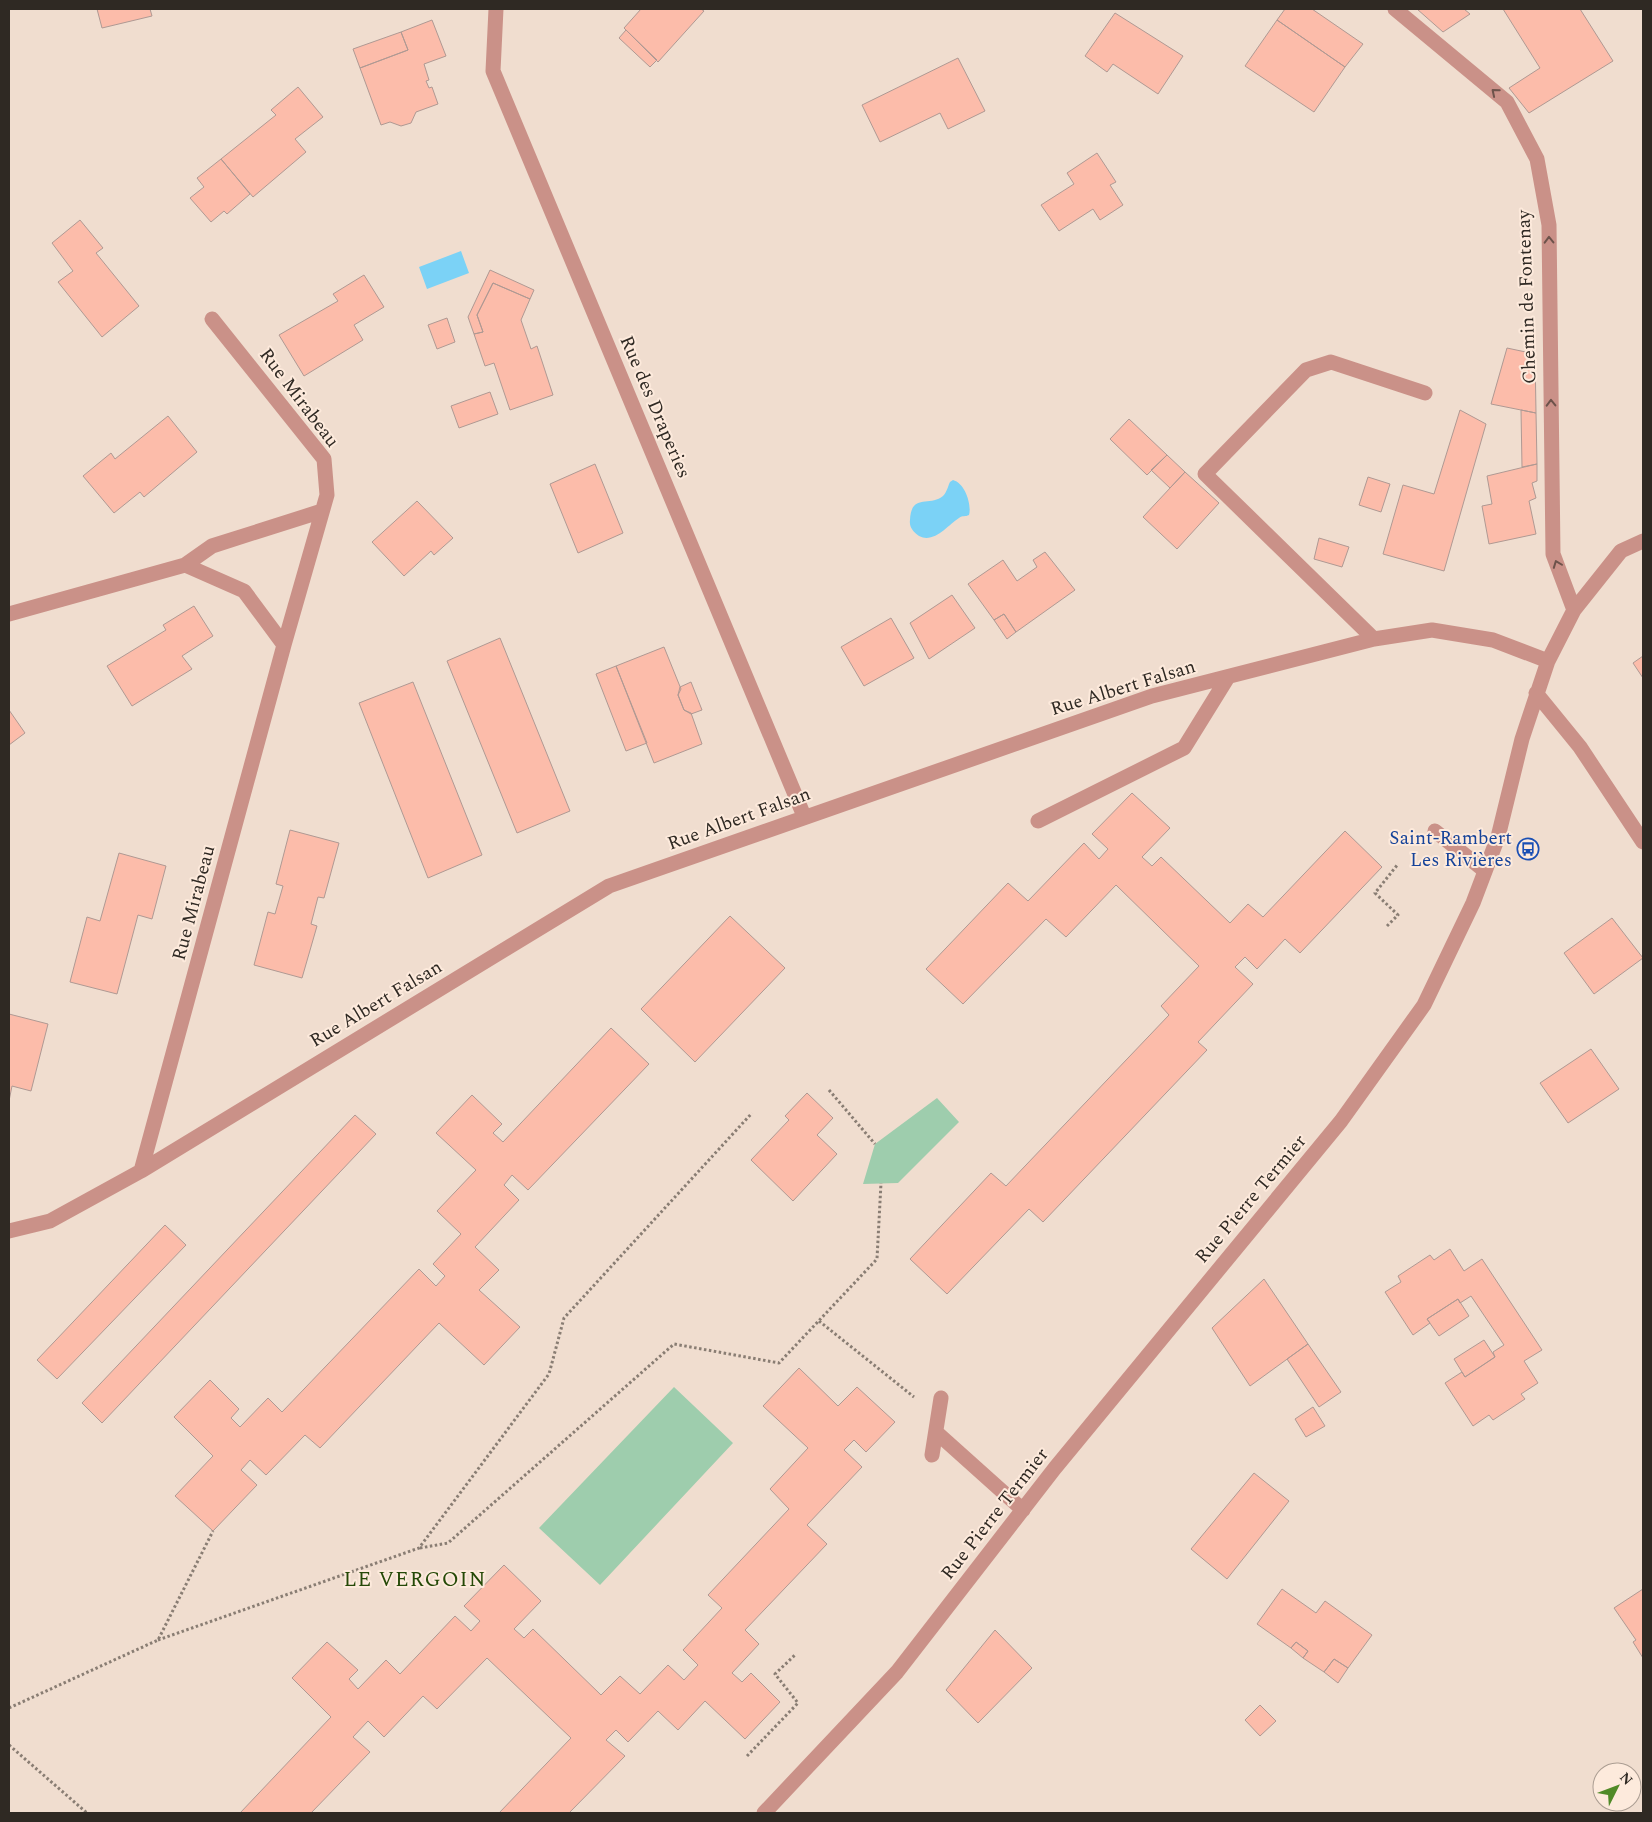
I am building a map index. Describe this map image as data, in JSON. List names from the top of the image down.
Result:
{
  "streets": {
    "street": [
      "Chemin de Fontenay",
      "Rue Mirabeau",
      "Rue des Draperies",
      "Rue Albert Falsan",
      "Rue Pierre Termier"
    ]
  },
  "crossings": [
    ["Chemin de Fontenay", "Rue Pierre Termier"],
    ["Rue Mirabeau", "Rue Albert Falsan"],
    ["Rue des Draperies", "Rue Albert Falsan"],
    ["Rue Albert Falsan", "Rue Pierre Termier"]
  ],
  "one_way": ["Chemin de Fontenay"],
  "districts": ["LE VERGOIN"],
  "places": {
    "bus stop": ["Saint-Rambert Les Rivières"]
  },
  "north": "top right"
}
